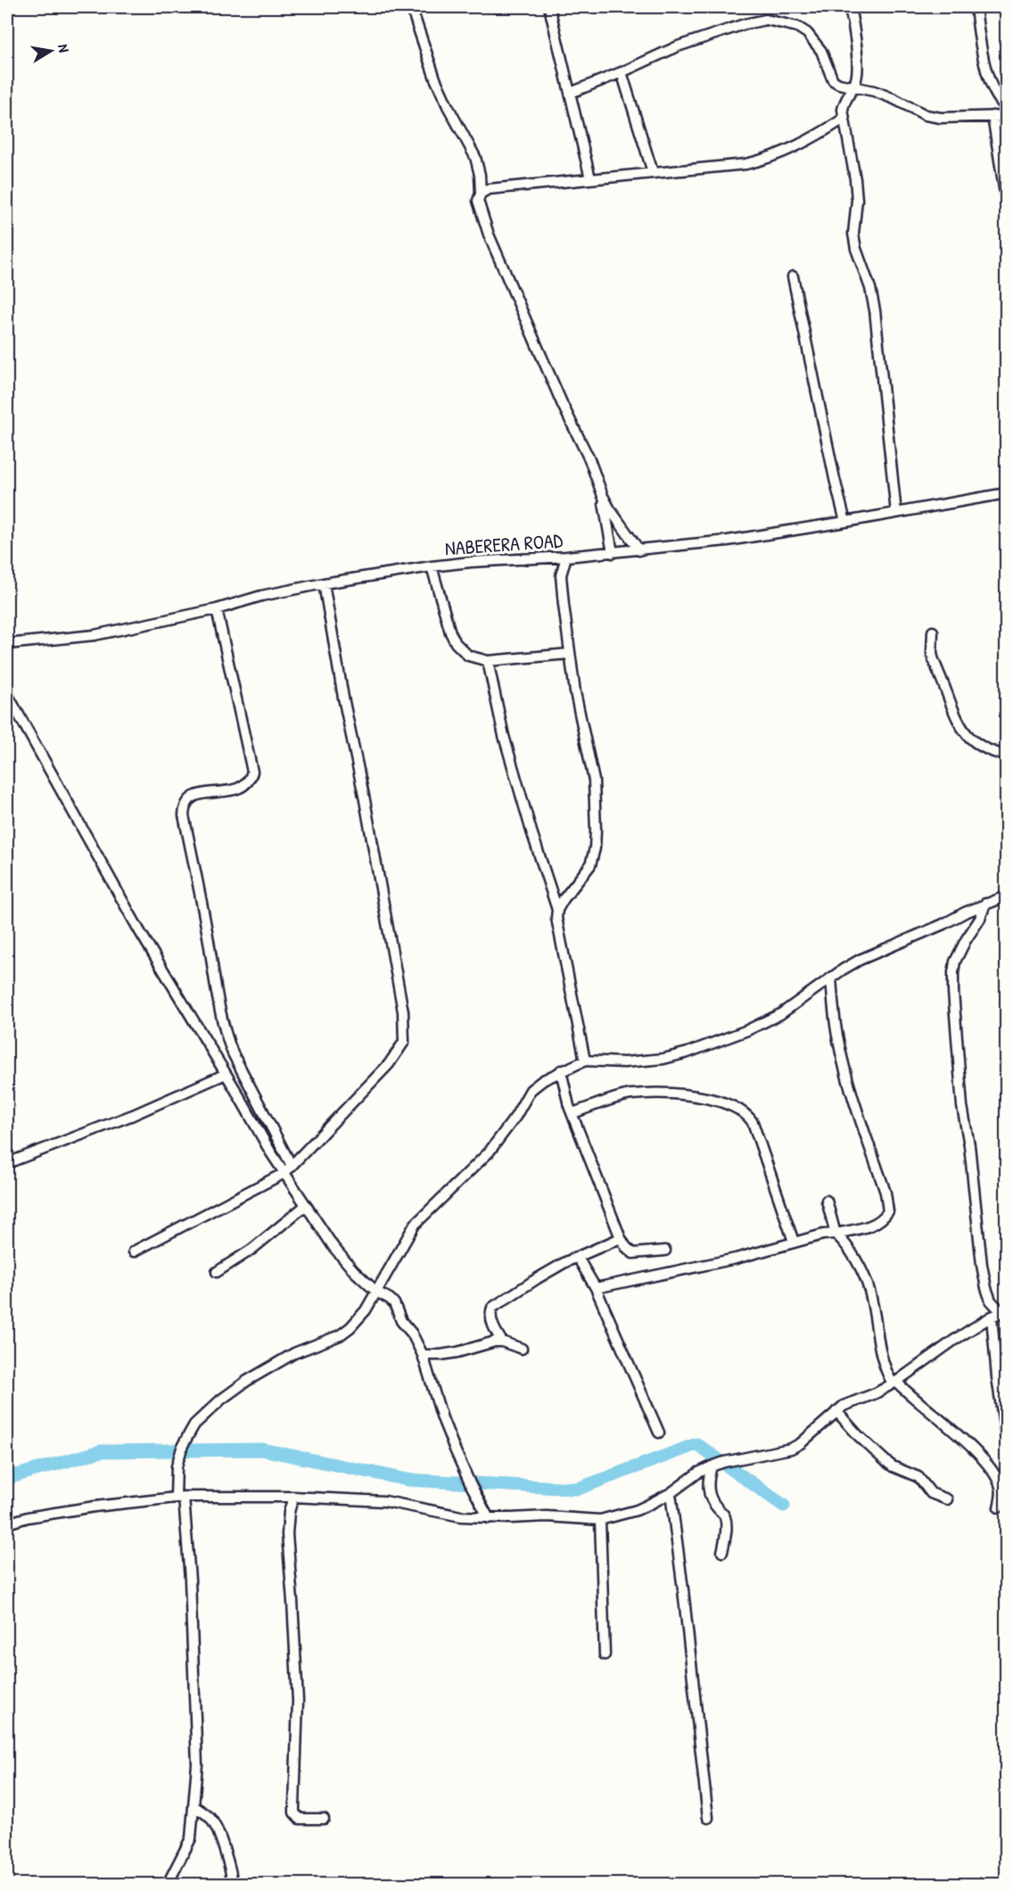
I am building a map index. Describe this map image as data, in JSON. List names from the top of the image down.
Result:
{
  "streets": {
    "street": ["NABERERA ROAD"]
  },
  "north": "right"
}
